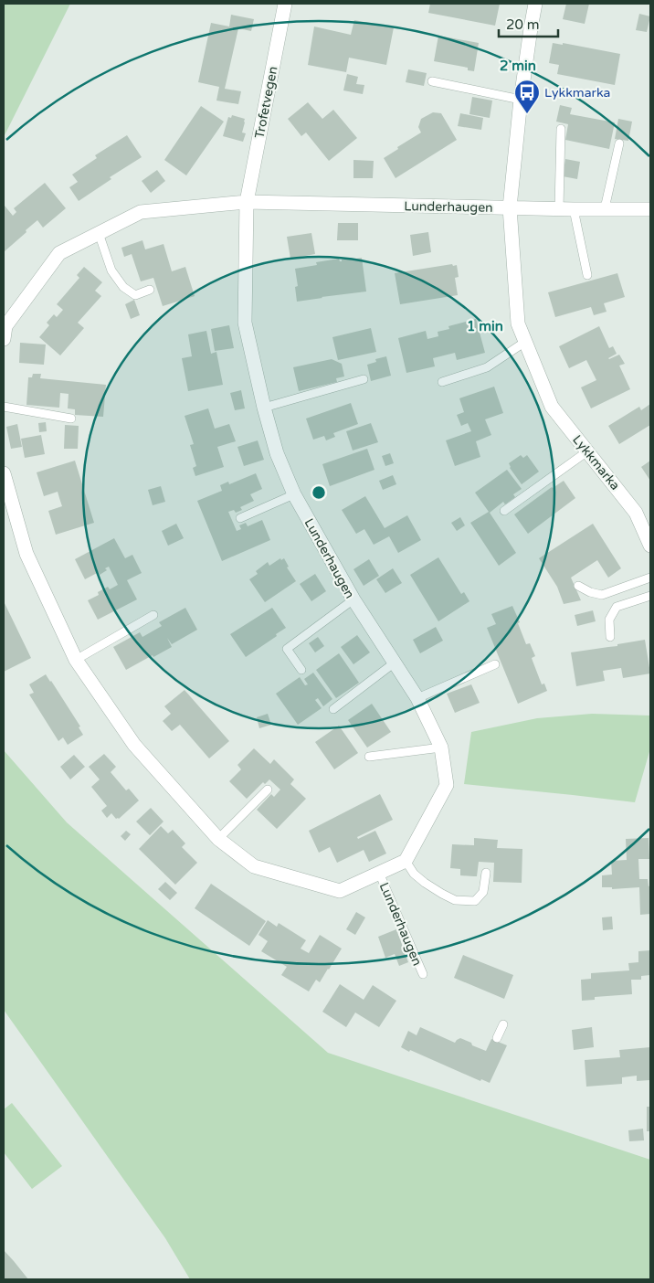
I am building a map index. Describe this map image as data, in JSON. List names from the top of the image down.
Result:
{
  "streets": {
    "street": ["Trofetvegen", "Lunderhaugen", "Lykkmarka"]
  },
  "crossings": [
    ["Trofetvegen", "Lunderhaugen"],
    ["Lunderhaugen", "Lykkmarka"]
  ],
  "places": {
    "bus stop": ["Lykkmarka"]
  },
  "scale_bar": "20 m",
  "rings": ["2 min", "1 min"]
}
